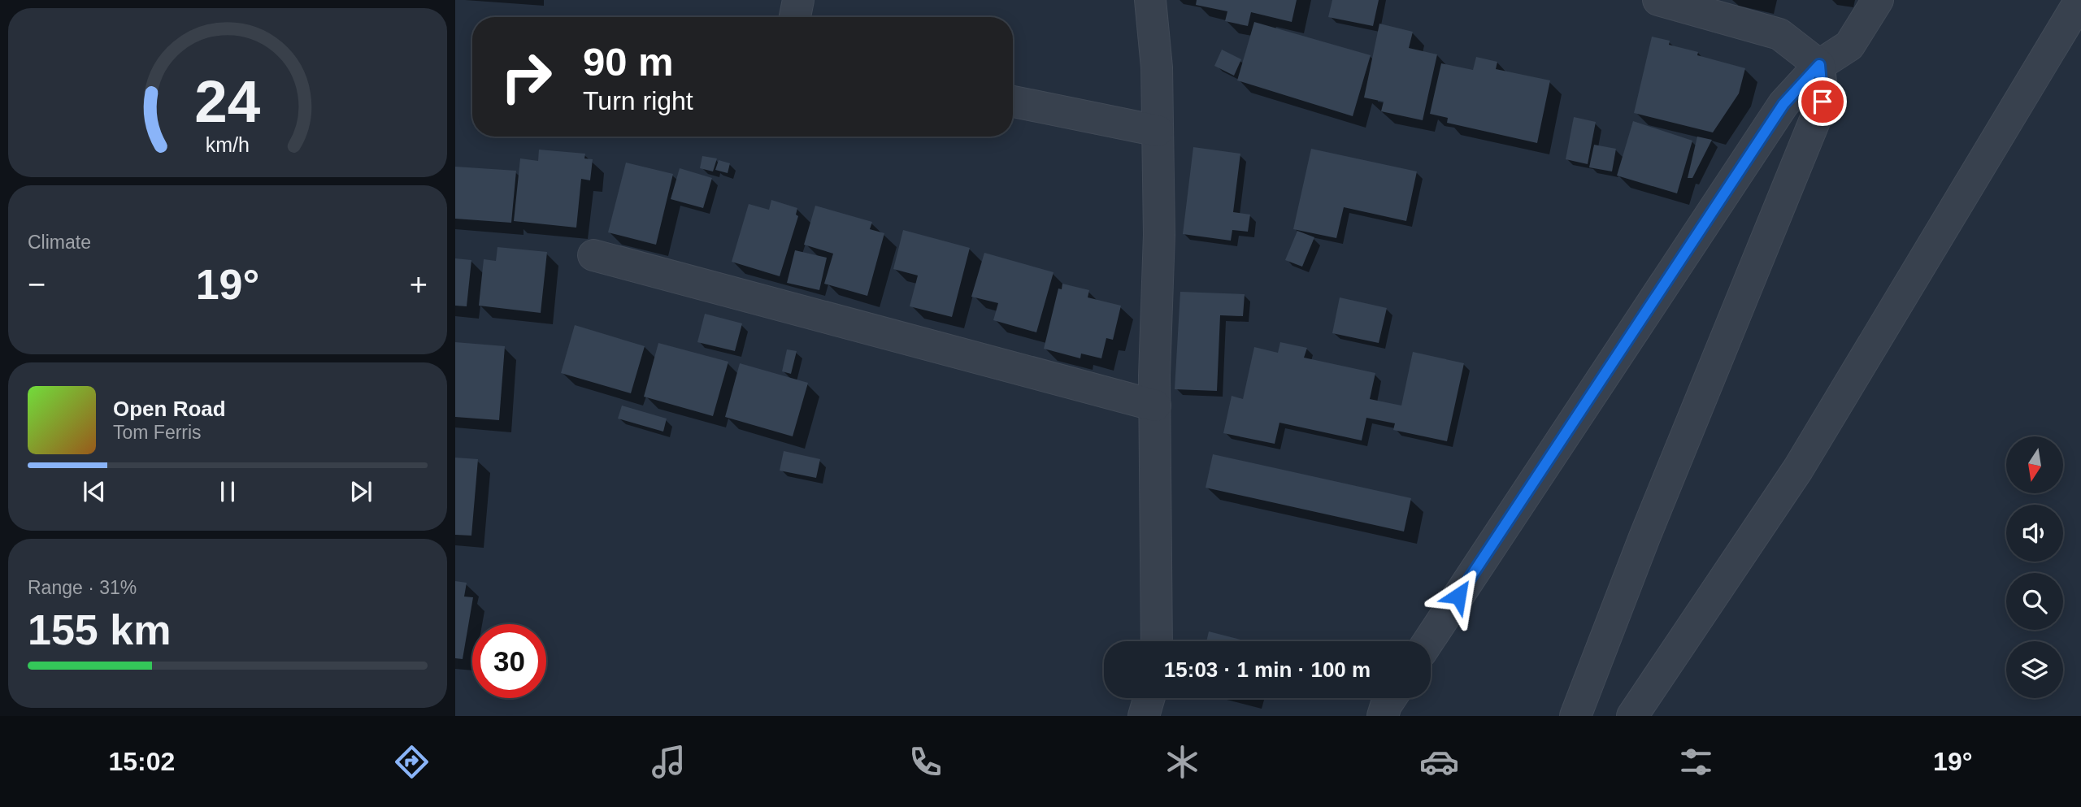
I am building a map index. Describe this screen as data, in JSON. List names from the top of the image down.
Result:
{
  "north": "bottom",
  "page": {
    "turn": ["90 m", "Turn right"],
    "tile": [
      "Climate",
      ["Range · 31%", "155 km"]
    ],
    "heat": ["−", "19°", "+"],
    "song": ["Open Road", "Tom Ferris"],
    "limit": "30",
    "trip": "15:03 · 1 min · 100 m",
    "tabs": ["15:02", "19°"],
    "gauge": ["24", "km/h"]
  }
}
